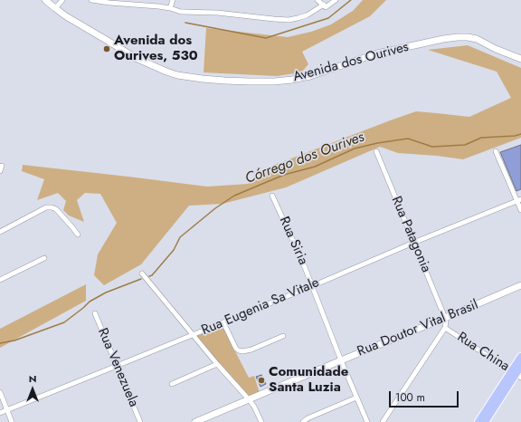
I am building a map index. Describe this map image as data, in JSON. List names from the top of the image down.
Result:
{
  "streets": {
    "main road": ["Avenida dos Ourives", "Rua Doutor Vital Brasil"],
    "street": [
      "Rua Patagonia",
      "Rua Siria",
      "Rua Eugenia Sa Vitale",
      "Rua China",
      "Rua Venezuela"
    ]
  },
  "crossings": [
    ["Rua Patagonia", "Rua Eugenia Sa Vitale"],
    ["Rua Patagonia", "Rua Doutor Vital Brasil"],
    ["Rua Siria", "Rua Eugenia Sa Vitale"],
    ["Rua Siria", "Rua Doutor Vital Brasil"],
    ["Rua Eugenia Sa Vitale", "Rua Venezuela"]
  ],
  "water": ["Córrego dos Ourives"],
  "places": ["Avenida dos Ourives, 530", "Comunidade Santa Luzia"],
  "scale_bar": "100 m",
  "north": "top"
}
